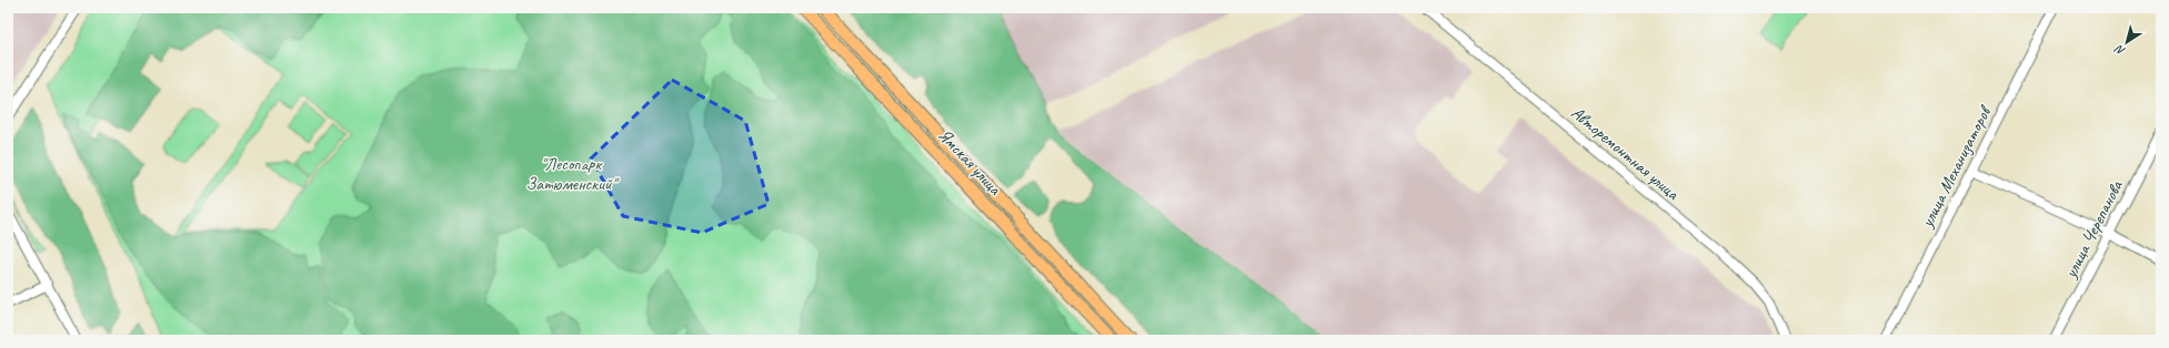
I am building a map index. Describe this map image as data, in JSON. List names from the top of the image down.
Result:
{
  "streets": {
    "main road": ["Ямская улица"],
    "street": ["Авторемонтная улица", "улица Механизаторов", "улица Черепанова"]
  },
  "parks": ["\"Лесопарк Затюменский\""],
  "north": "bottom left"
}
